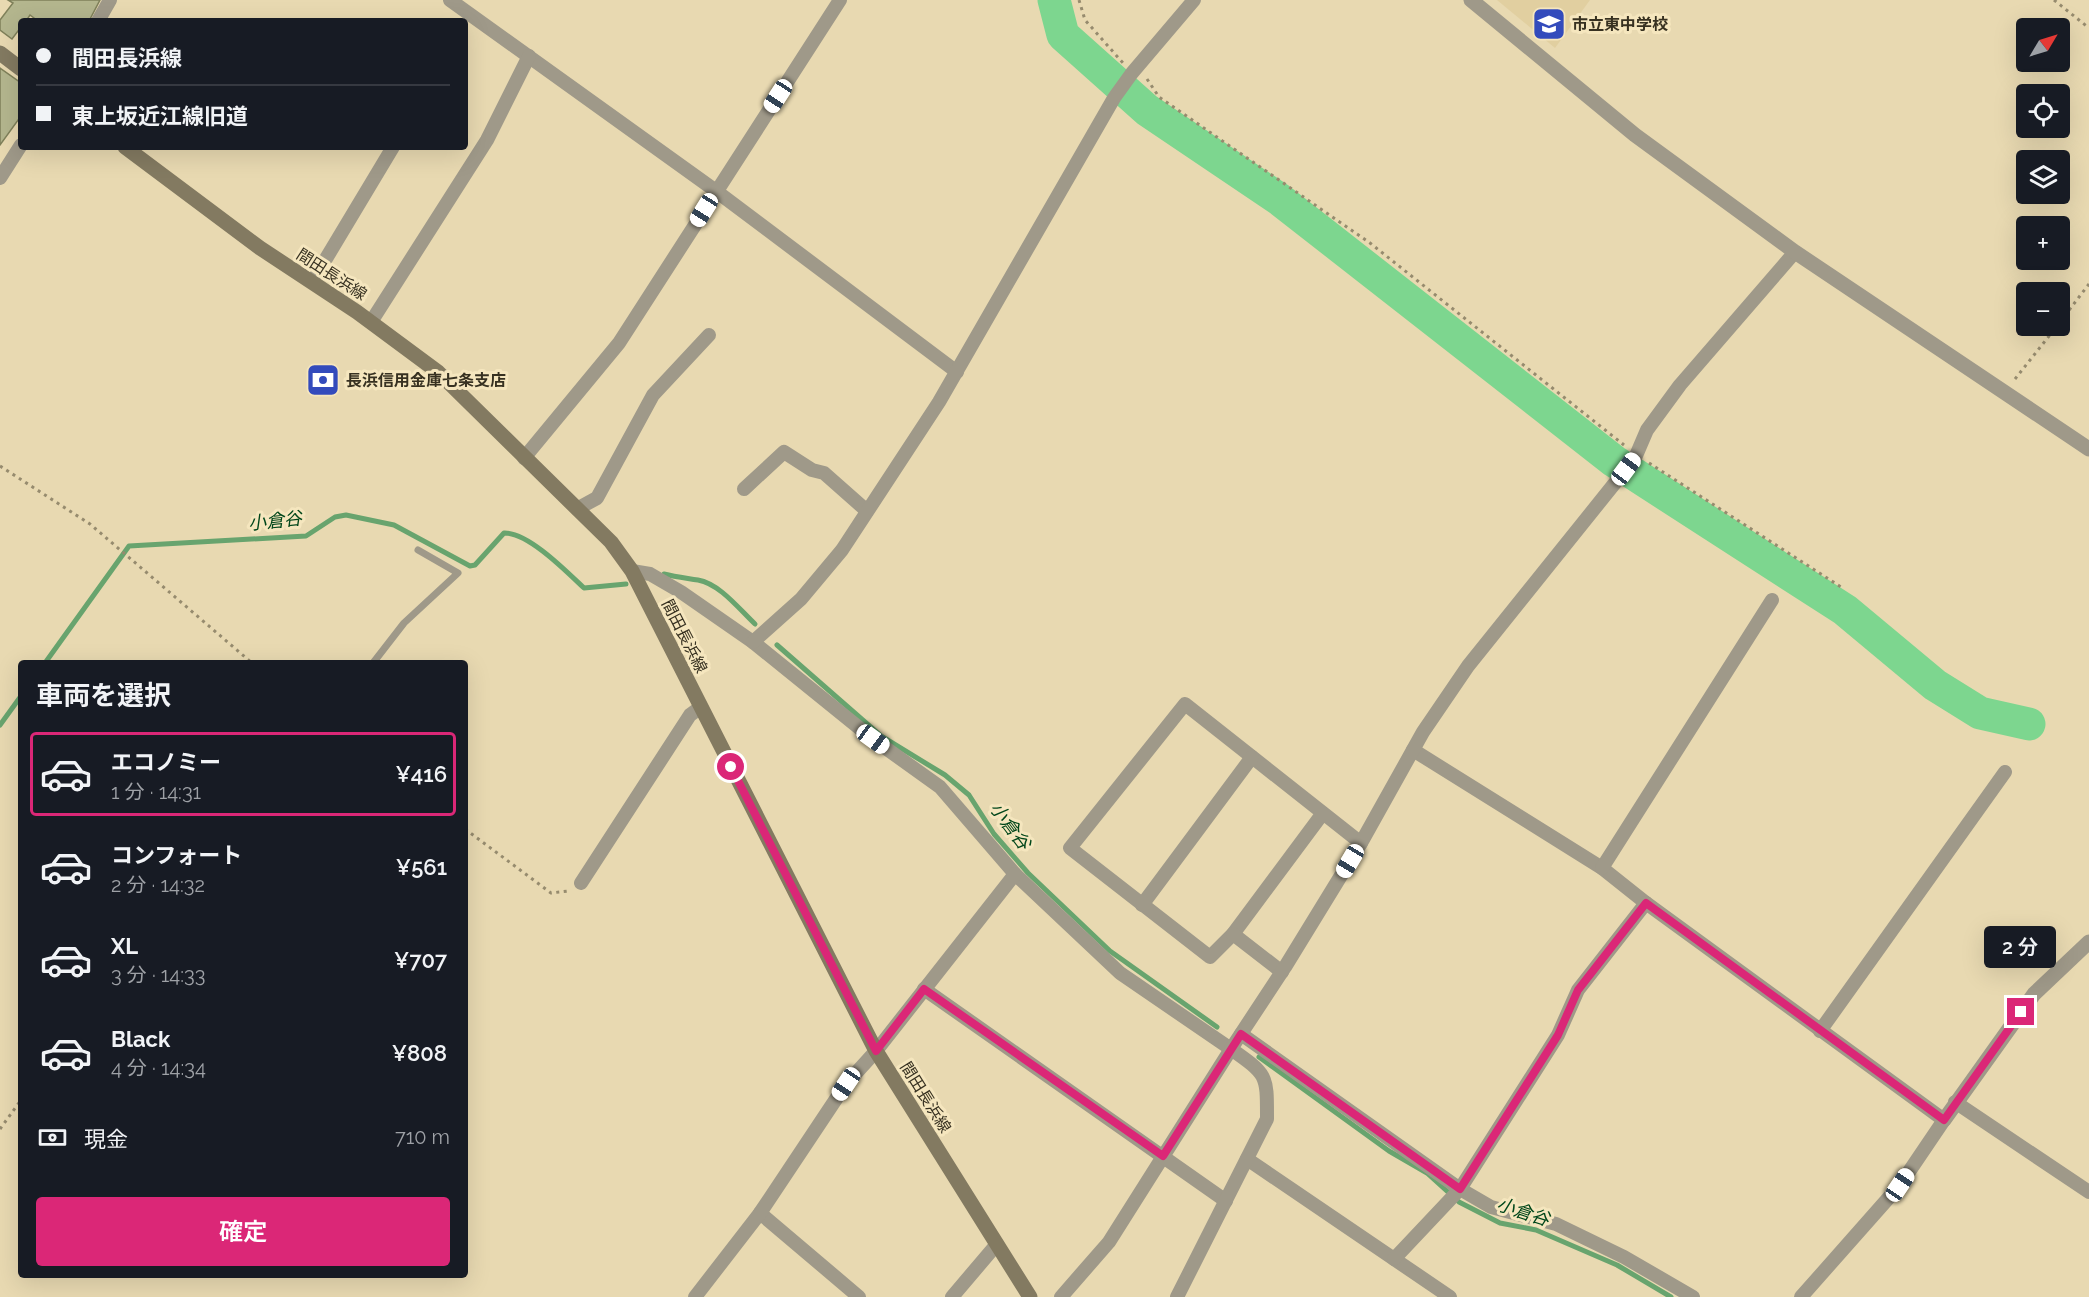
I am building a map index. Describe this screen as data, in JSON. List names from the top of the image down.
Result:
{
  "streets": {
    "main road": ["間田長浜線"]
  },
  "water": ["小倉谷"],
  "places": {
    "school or university": ["市立東中学校"],
    "bank": ["長浜信用金庫七条支店"]
  },
  "north": "top right",
  "page": {
    "map_buttons": ["+", "−"],
    "banner": ["間田長浜線", "東上坂近江線旧道"],
    "heading": "車両を選択",
    "list": [
      {
        "name": "エコノミー",
        "note": "1 分 · 14:31",
        "value": "¥416"
      },
      {
        "name": "コンフォート",
        "note": "2 分 · 14:32",
        "value": "¥561"
      },
      {
        "name": "XL",
        "note": "3 分 · 14:33",
        "value": "¥707"
      },
      {
        "name": "Black",
        "note": "4 分 · 14:34",
        "value": "¥808"
      }
    ],
    "bubble": "2 分",
    "pay": ["現金", "710 m"],
    "buttons": "確定"
  }
}
